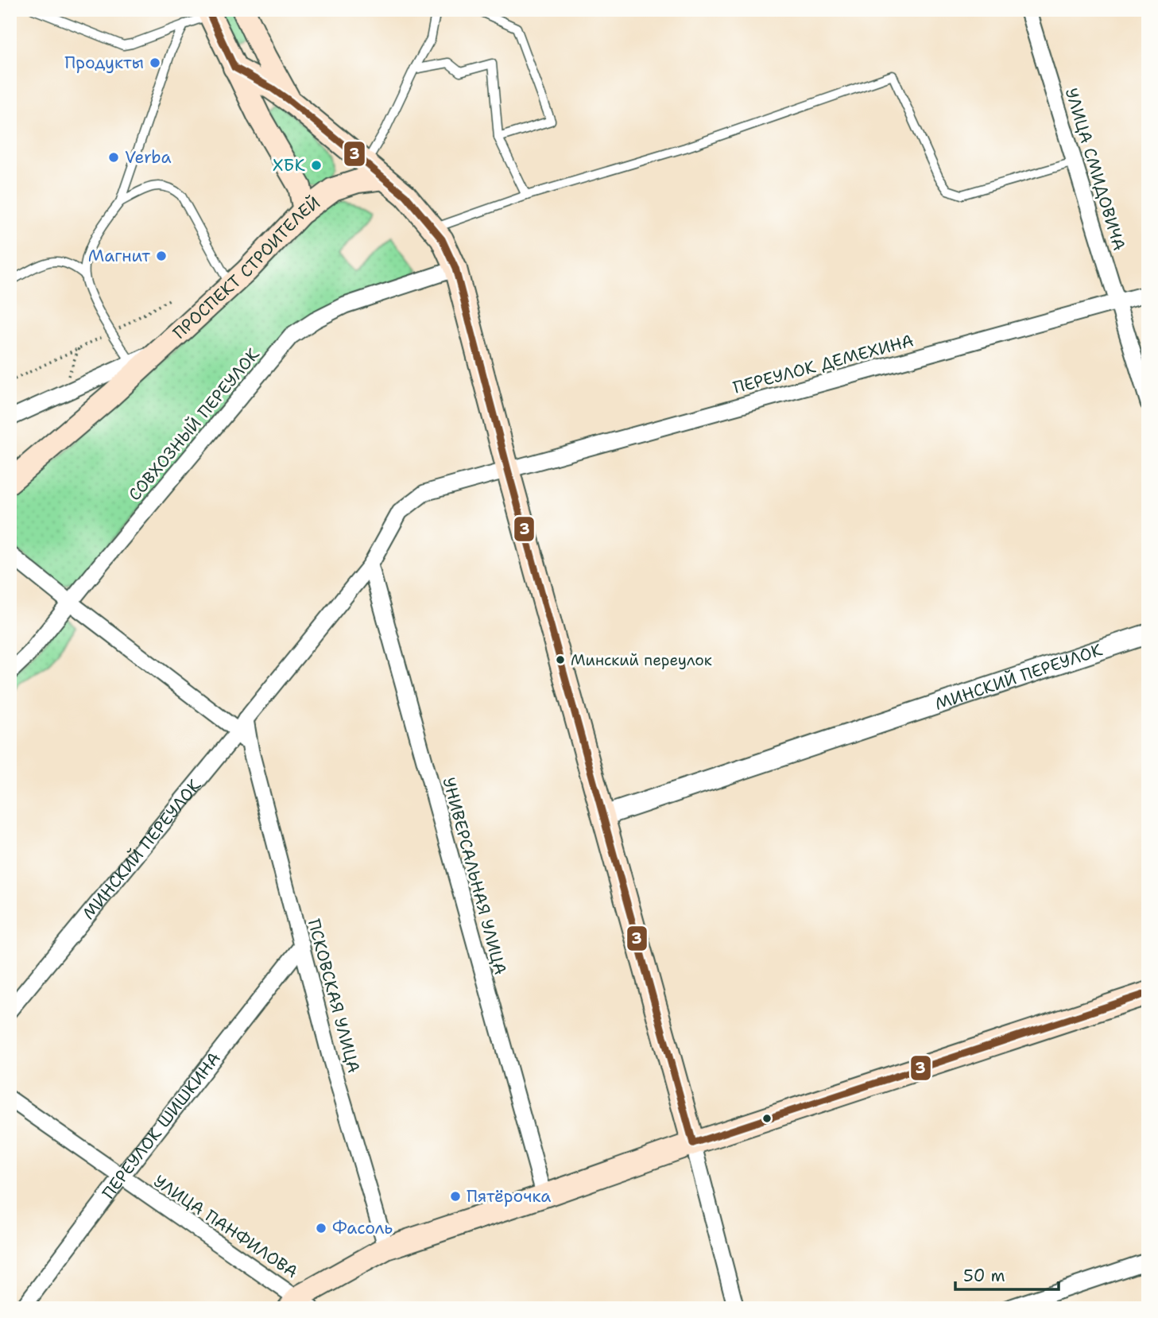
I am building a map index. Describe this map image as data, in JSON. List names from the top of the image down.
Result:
{
  "streets": {
    "main road": ["ПРОСПЕКТ СТРОИТЕЛЕЙ"],
    "street": [
      "УЛИЦА СМИДОВИЧА",
      "ПЕРЕУЛОК ДЕМЕХИНА",
      "СОВХОЗНЫЙ ПЕРЕУЛОК",
      "МИНСКИЙ ПЕРЕУЛОК",
      "УНИВЕРСАЛЬНАЯ УЛИЦА",
      "ПСКОВСКАЯ УЛИЦА",
      "ПЕРЕУЛОК ШИШКИНА",
      "УЛИЦА ПАНФИЛОВА"
    ]
  },
  "crossings": [
    ["УЛИЦА СМИДОВИЧА", "ПЕРЕУЛОК ДЕМЕХИНА"],
    ["ПЕРЕУЛОК ДЕМЕХИНА", "МИНСКИЙ ПЕРЕУЛОК"],
    ["СОВХОЗНЫЙ ПЕРЕУЛОК", "ПСКОВСКАЯ УЛИЦА"],
    ["МИНСКИЙ ПЕРЕУЛОК", "УНИВЕРСАЛЬНАЯ УЛИЦА"],
    ["МИНСКИЙ ПЕРЕУЛОК", "ПСКОВСКАЯ УЛИЦА"],
    ["ПСКОВСКАЯ УЛИЦА", "ПЕРЕУЛОК ШИШКИНА"],
    ["ПЕРЕУЛОК ШИШКИНА", "УЛИЦА ПАНФИЛОВА"]
  ],
  "places": [
    "Продукты",
    "Verba",
    "ХБК",
    "Магнит",
    "Минский переулок",
    "Пятёрочка",
    "Фасоль"
  ],
  "lines": ["transit line 3"],
  "scale_bar": "50 m"
}
